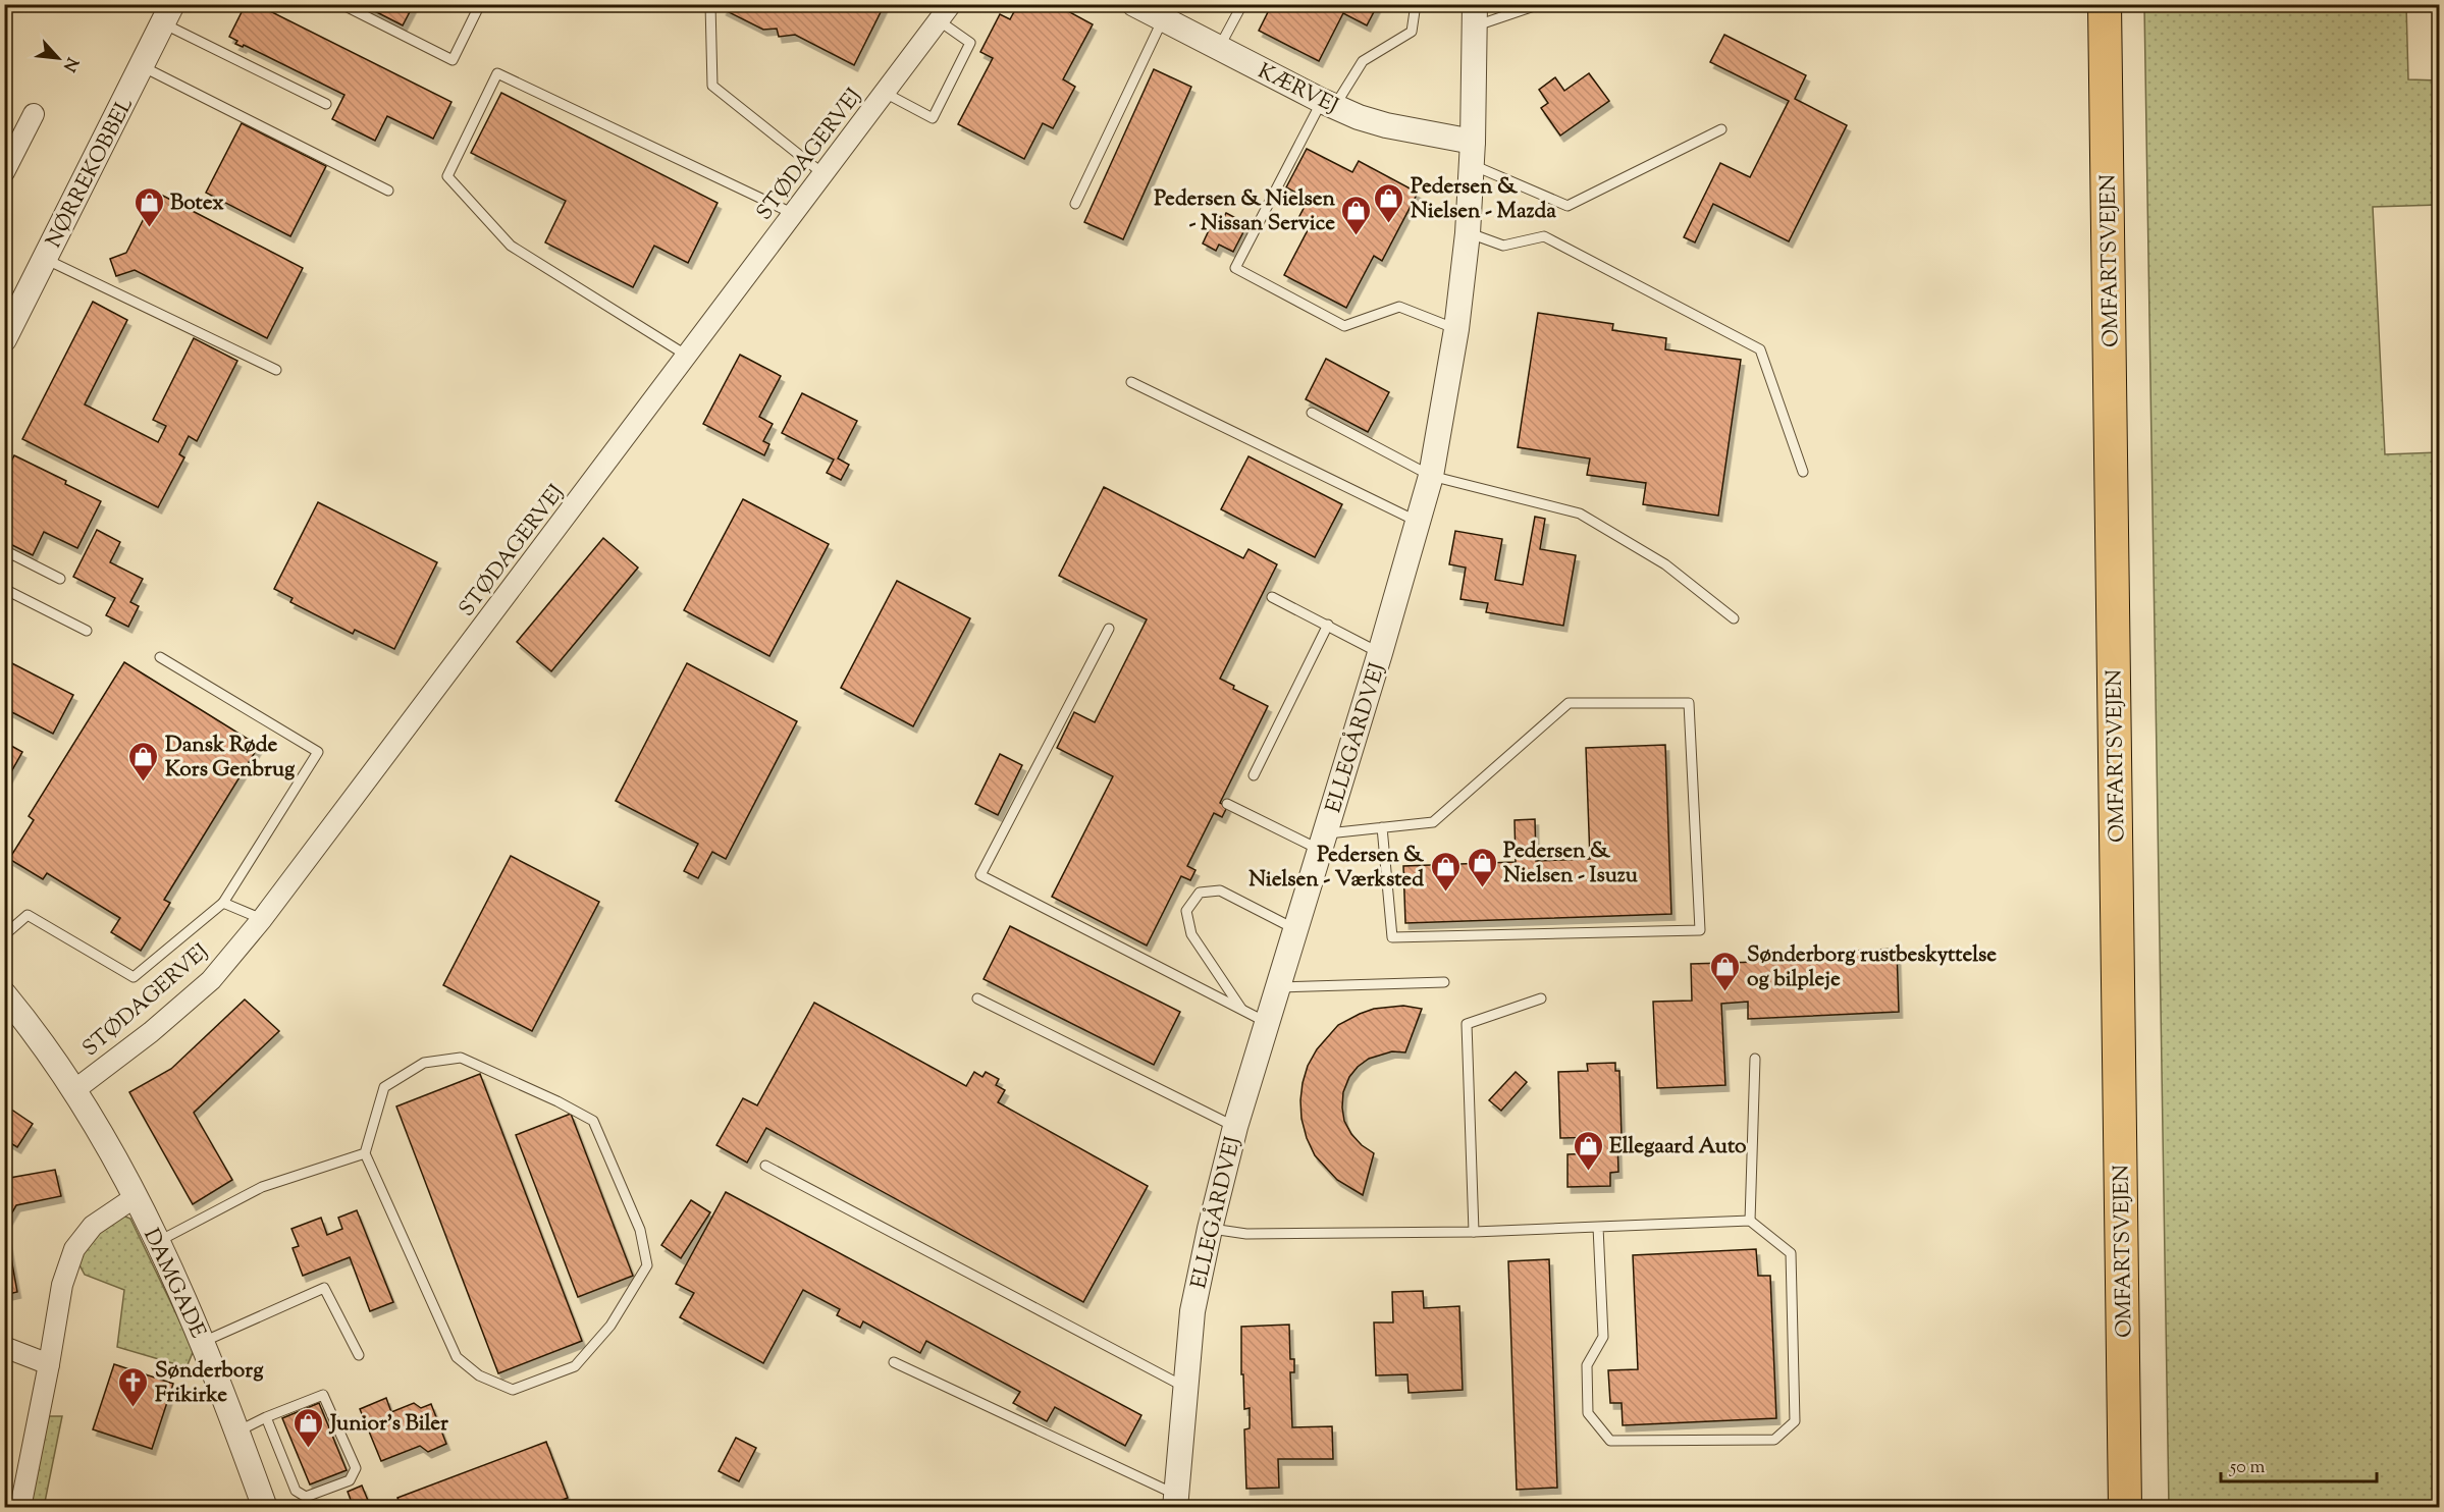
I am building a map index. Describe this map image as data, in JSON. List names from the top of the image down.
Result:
{
  "streets": {
    "highway": ["OMFARTSVEJEN"],
    "street": [
      "KÆRVEJ",
      "STØDAGERVEJ",
      "NØRREKOBBEL",
      "ELLEGÅRDVEJ",
      "DAMGADE"
    ]
  },
  "crossings": [
    ["KÆRVEJ", "ELLEGÅRDVEJ"],
    ["STØDAGERVEJ", "DAMGADE"]
  ],
  "places": {
    "shop": [
      "Pedersen & Nielsen - Mazda",
      "Botex",
      "Pedersen & Nielsen - Nissan Service",
      "Dansk Røde Kors Genbrug",
      "Pedersen & Nielsen - Isuzu",
      "Pedersen & Nielsen - Værksted",
      "Sønderborg rustbeskyttelse og bilpleje",
      "Ellegaard Auto",
      "Junior's Biler"
    ],
    "church": ["Sønderborg Frikirke"]
  },
  "scale_bar": "50 m",
  "north": "bottom right"
}
